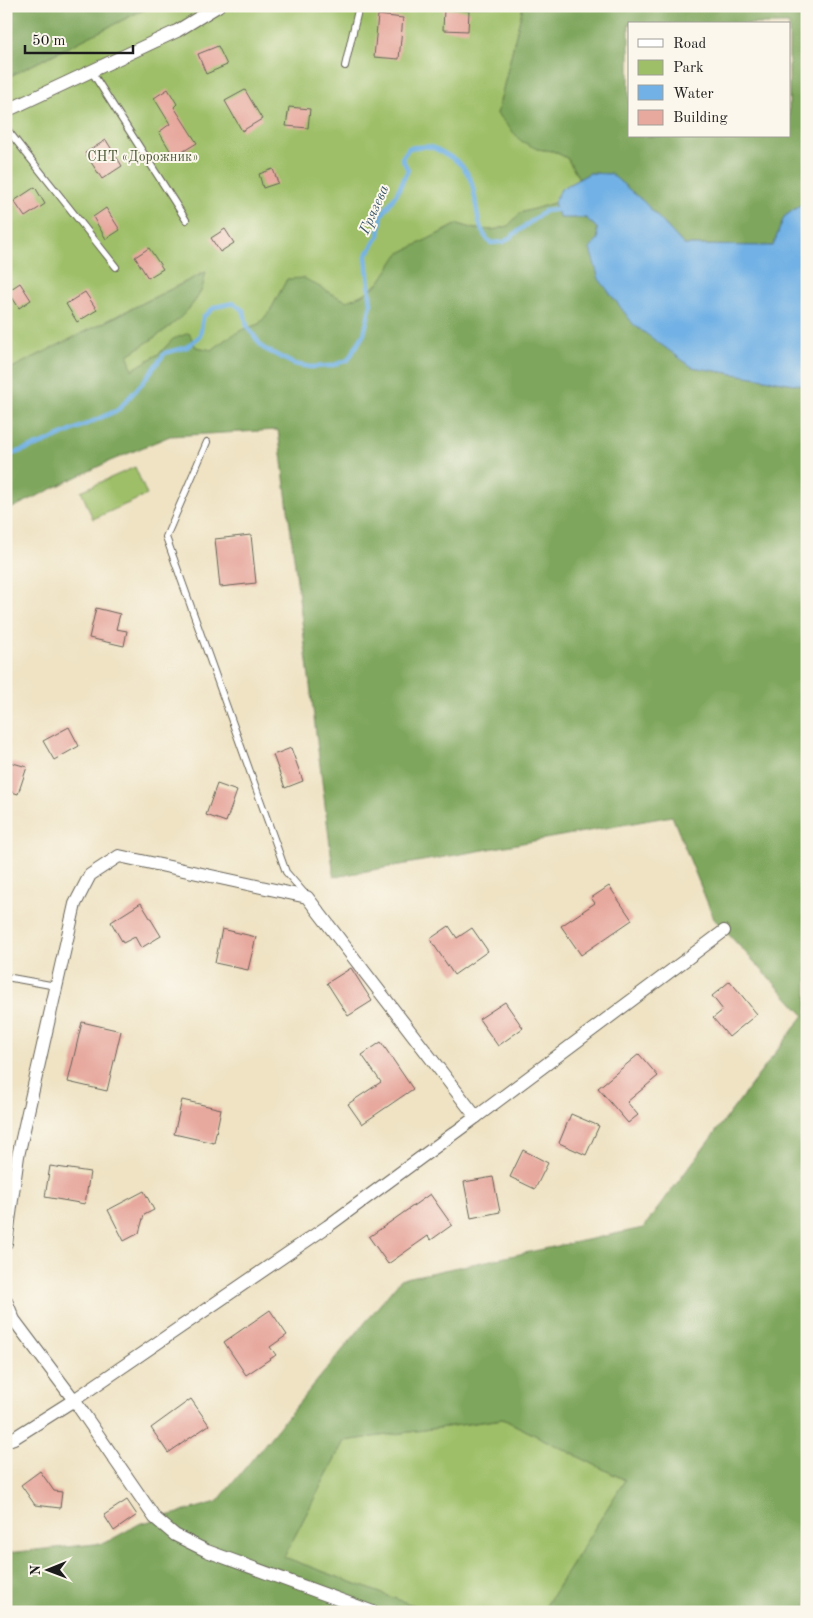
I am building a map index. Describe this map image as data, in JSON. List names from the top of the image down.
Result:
{
  "water": ["Грязева"],
  "parks": ["СНТ «Дорожник»"],
  "legend": [
    "Road",
    "Park",
    "Water",
    "Building"
  ],
  "scale_bar": "50 m",
  "north": "left"
}
